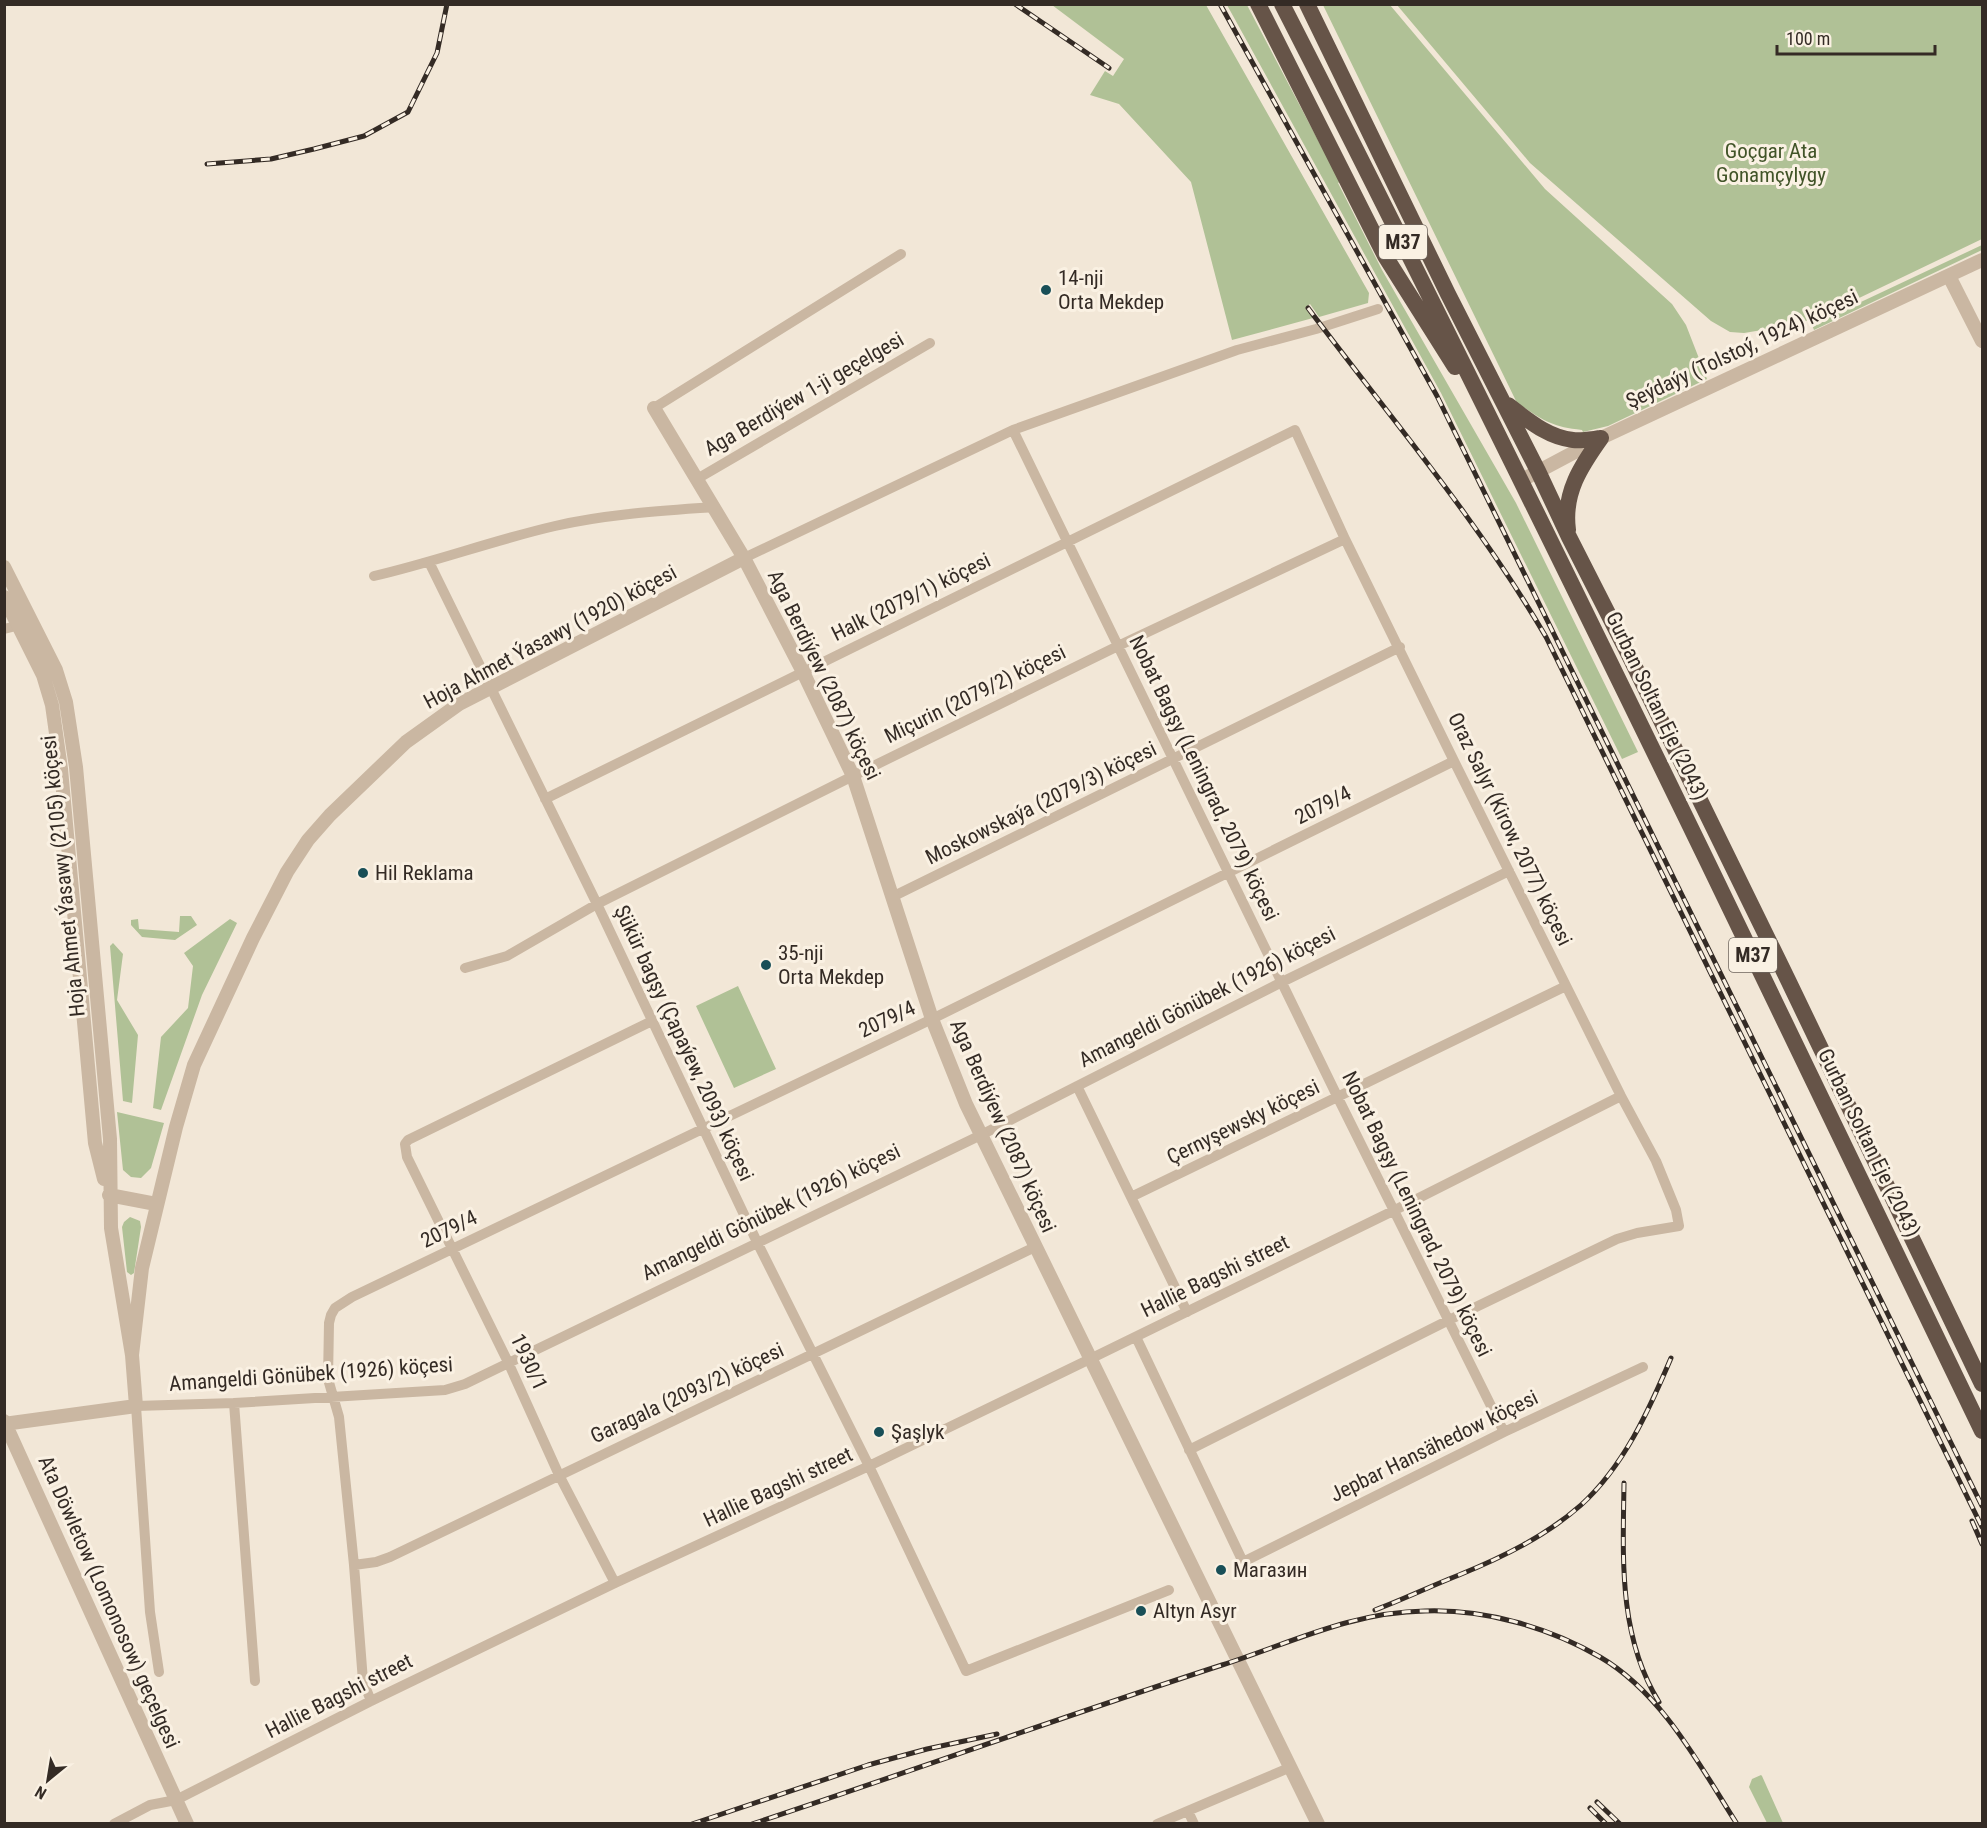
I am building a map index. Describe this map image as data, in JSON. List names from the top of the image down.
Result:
{
  "streets": {
    "highway": ["M37", "Gurban Soltan Eje (2043)"],
    "street": [
      "Şeýdaýy (Tolstoý, 1924) köçesi",
      "Aga Berdiýew 1-ji geçelgesi",
      "Halk (2079/1) köçesi",
      "Hoja Ahmet Ýasawy (1920) köçesi",
      "Aga Berdiýew (2087) köçesi",
      "Miçurin (2079/2) köçesi",
      "Nobat Bagşy (Leningrad, 2079) köçesi",
      "Moskowskaýa (2079/3) köçesi",
      "2079/4",
      "Oraz Salyr (Kirow, 2077) köçesi",
      "Hoja Ahmet Ýasawy (2105) köçesi",
      "Amangeldi Gönübek (1926) köçesi",
      "Şükür bagşy (Çapaýew, 2093) köçesi",
      "Çernyşewsky köçesi",
      "Hallie Bagshi street",
      "1930/1",
      "Garagala (2093/2) köçesi",
      "Jepbar Hansähedow köçesi",
      "Ata Döwletow (Lomonosow) geçelgesi"
    ]
  },
  "crossings": [
    ["Şeýdaýy (Tolstoý, 1924) köçesi", "Gurban Soltan Eje (2043)"],
    ["Aga Berdiýew 1-ji geçelgesi", "Aga Berdiýew (2087) köçesi"],
    ["Halk (2079/1) köçesi", "Aga Berdiýew (2087) köçesi"],
    ["Halk (2079/1) köçesi", "Nobat Bagşy (Leningrad, 2079) köçesi"],
    ["Halk (2079/1) köçesi", "Oraz Salyr (Kirow, 2077) köçesi"],
    ["Halk (2079/1) köçesi", "Şükür bagşy (Çapaýew, 2093) köçesi"],
    ["Hoja Ahmet Ýasawy (1920) köçesi", "Aga Berdiýew (2087) köçesi"],
    ["Hoja Ahmet Ýasawy (1920) köçesi", "Hoja Ahmet Ýasawy (2105) köçesi"],
    ["Hoja Ahmet Ýasawy (1920) köçesi", "Şükür bagşy (Çapaýew, 2093) köçesi"],
    ["Aga Berdiýew (2087) köçesi", "Miçurin (2079/2) köçesi"],
    ["Aga Berdiýew (2087) köçesi", "Moskowskaýa (2079/3) köçesi"],
    ["Aga Berdiýew (2087) köçesi", "2079/4"],
    ["Aga Berdiýew (2087) köçesi", "Amangeldi Gönübek (1926) köçesi"],
    ["Aga Berdiýew (2087) köçesi", "Hallie Bagshi street"],
    ["Aga Berdiýew (2087) köçesi", "Garagala (2093/2) köçesi"],
    ["Miçurin (2079/2) köçesi", "Nobat Bagşy (Leningrad, 2079) köçesi"],
    ["Miçurin (2079/2) köçesi", "Oraz Salyr (Kirow, 2077) köçesi"],
    ["Miçurin (2079/2) köçesi", "Şükür bagşy (Çapaýew, 2093) köçesi"],
    ["Nobat Bagşy (Leningrad, 2079) köçesi", "Moskowskaýa (2079/3) köçesi"],
    ["Nobat Bagşy (Leningrad, 2079) köçesi", "2079/4"],
    ["Nobat Bagşy (Leningrad, 2079) köçesi", "Oraz Salyr (Kirow, 2077) köçesi"],
    ["Nobat Bagşy (Leningrad, 2079) köçesi", "Amangeldi Gönübek (1926) köçesi"],
    ["Nobat Bagşy (Leningrad, 2079) köçesi", "Çernyşewsky köçesi"],
    ["Nobat Bagşy (Leningrad, 2079) köçesi", "Hallie Bagshi street"],
    ["Nobat Bagşy (Leningrad, 2079) köçesi", "Jepbar Hansähedow köçesi"],
    ["Moskowskaýa (2079/3) köçesi", "Oraz Salyr (Kirow, 2077) köçesi"],
    ["2079/4", "Oraz Salyr (Kirow, 2077) köçesi"],
    ["2079/4", "Amangeldi Gönübek (1926) köçesi"],
    ["2079/4", "Şükür bagşy (Çapaýew, 2093) köçesi"],
    ["2079/4", "1930/1"],
    ["Oraz Salyr (Kirow, 2077) köçesi", "Amangeldi Gönübek (1926) köçesi"],
    ["Oraz Salyr (Kirow, 2077) köçesi", "Çernyşewsky köçesi"],
    ["Oraz Salyr (Kirow, 2077) köçesi", "Hallie Bagshi street"],
    ["Hoja Ahmet Ýasawy (2105) köçesi", "Amangeldi Gönübek (1926) köçesi"],
    ["Amangeldi Gönübek (1926) köçesi", "Şükür bagşy (Çapaýew, 2093) köçesi"],
    ["Amangeldi Gönübek (1926) köçesi", "1930/1"],
    ["Amangeldi Gönübek (1926) köçesi", "Ata Döwletow (Lomonosow) geçelgesi"],
    ["Şükür bagşy (Çapaýew, 2093) köçesi", "Hallie Bagshi street"],
    ["Şükür bagşy (Çapaýew, 2093) köçesi", "1930/1"],
    ["Şükür bagşy (Çapaýew, 2093) köçesi", "Garagala (2093/2) köçesi"],
    ["Hallie Bagshi street", "1930/1"],
    ["Hallie Bagshi street", "Ata Döwletow (Lomonosow) geçelgesi"],
    ["1930/1", "Garagala (2093/2) köçesi"]
  ],
  "parks": ["Goçgar Ata Gonamçylygy"],
  "places": [
    "14-nji Orta Mekdep",
    "Hil Reklama",
    "35-nji Orta Mekdep",
    "Şaşlyk",
    "Магазин",
    "Altyn Asyr"
  ],
  "scale_bar": "100 m",
  "north": "bottom left"
}
